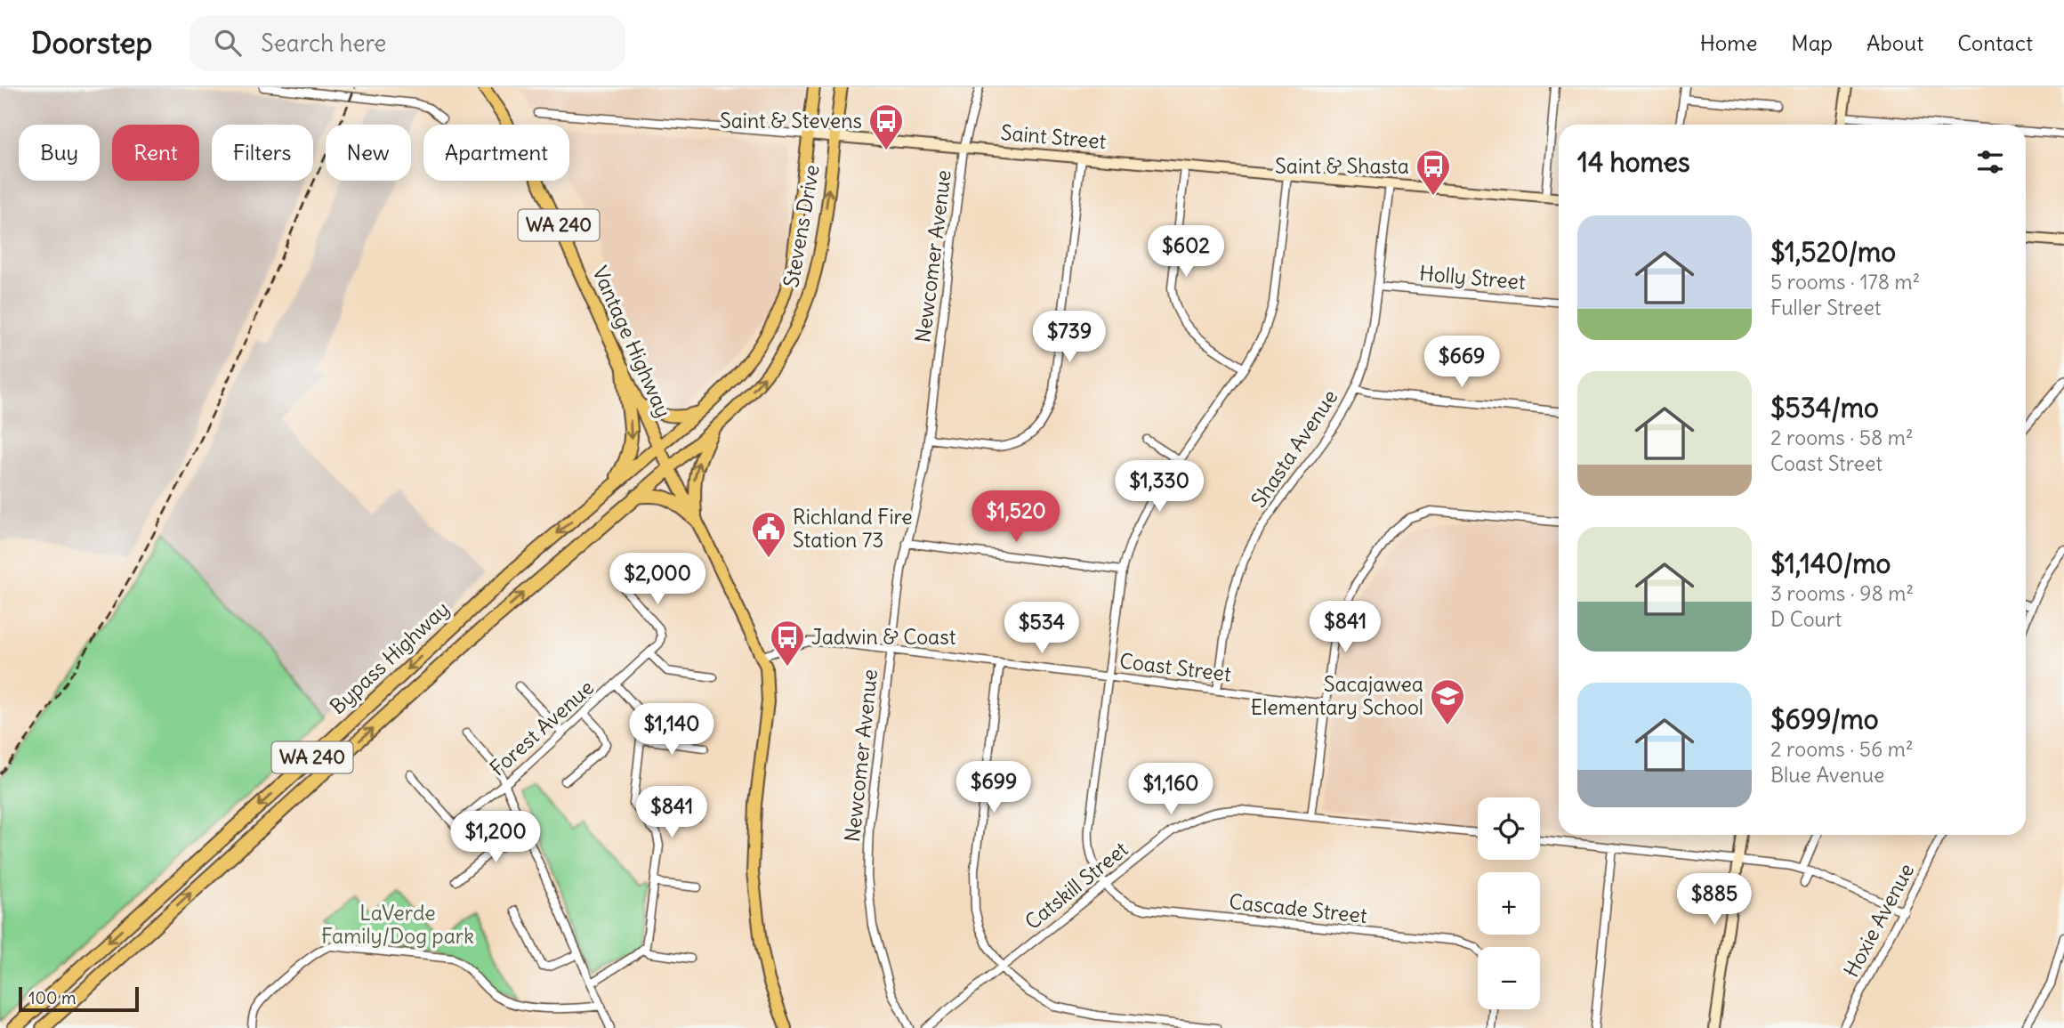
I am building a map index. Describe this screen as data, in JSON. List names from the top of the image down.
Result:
{
  "streets": {
    "highway": ["WA 240", "Bypass Highway"],
    "main road": ["Stevens Drive", "Vantage Highway"],
    "street": [
      "Saint Street",
      "Newcomer Avenue",
      "Holly Street",
      "Shasta Avenue",
      "Coast Street",
      "Forest Avenue",
      "Catskill Street",
      "Cascade Street",
      "Hoxie Avenue"
    ]
  },
  "crossings": [
    ["Saint Street", "Stevens Drive"],
    ["Saint Street", "Newcomer Avenue"],
    ["Saint Street", "Shasta Avenue"],
    ["WA 240", "Stevens Drive"],
    ["WA 240", "Vantage Highway"],
    ["WA 240", "Bypass Highway"],
    ["Stevens Drive", "Vantage Highway"],
    ["Stevens Drive", "Bypass Highway"],
    ["Newcomer Avenue", "Coast Street"],
    ["Holly Street", "Shasta Avenue"],
    ["Vantage Highway", "Bypass Highway"],
    ["Shasta Avenue", "Coast Street"],
    ["Catskill Street", "Cascade Street"]
  ],
  "parks": ["LaVerde Family/Dog park"],
  "places": {
    "bus stop": ["Saint & Stevens", "Saint & Shasta", "Jadwin & Coast"],
    "public building": ["Richland Fire Station 73"],
    "school or university": ["Sacajawea Elementary School"]
  },
  "scale_bar": "100 m",
  "page": {
    "header": "Doorstep",
    "search": "Search here",
    "nav": [
      "Home",
      "Map",
      "About",
      "Contact"
    ],
    "chip": [
      "Buy",
      "Rent",
      "Filters",
      "New",
      "Apartment"
    ],
    "heading": "14 homes",
    "list": [
      {
        "name": "$1,520/mo",
        "note": "5 rooms · 178 m² · Fuller Street"
      },
      {
        "name": "$534/mo",
        "note": "2 rooms · 58 m² · Coast Street"
      },
      {
        "name": "$1,140/mo",
        "note": "3 rooms · 98 m² · D Court"
      },
      {
        "name": "$699/mo",
        "note": "2 rooms · 56 m² · Blue Avenue"
      }
    ],
    "price": [
      "$602",
      "$739",
      "$669",
      "$1,330",
      "$1,520",
      "$2,000",
      "$841",
      "$534",
      "$1,140",
      "$699",
      "$1,160",
      "$841",
      "$1,200",
      "$885"
    ],
    "map_buttons": ["+", "−"],
    "scale": "100 m"
  }
}
